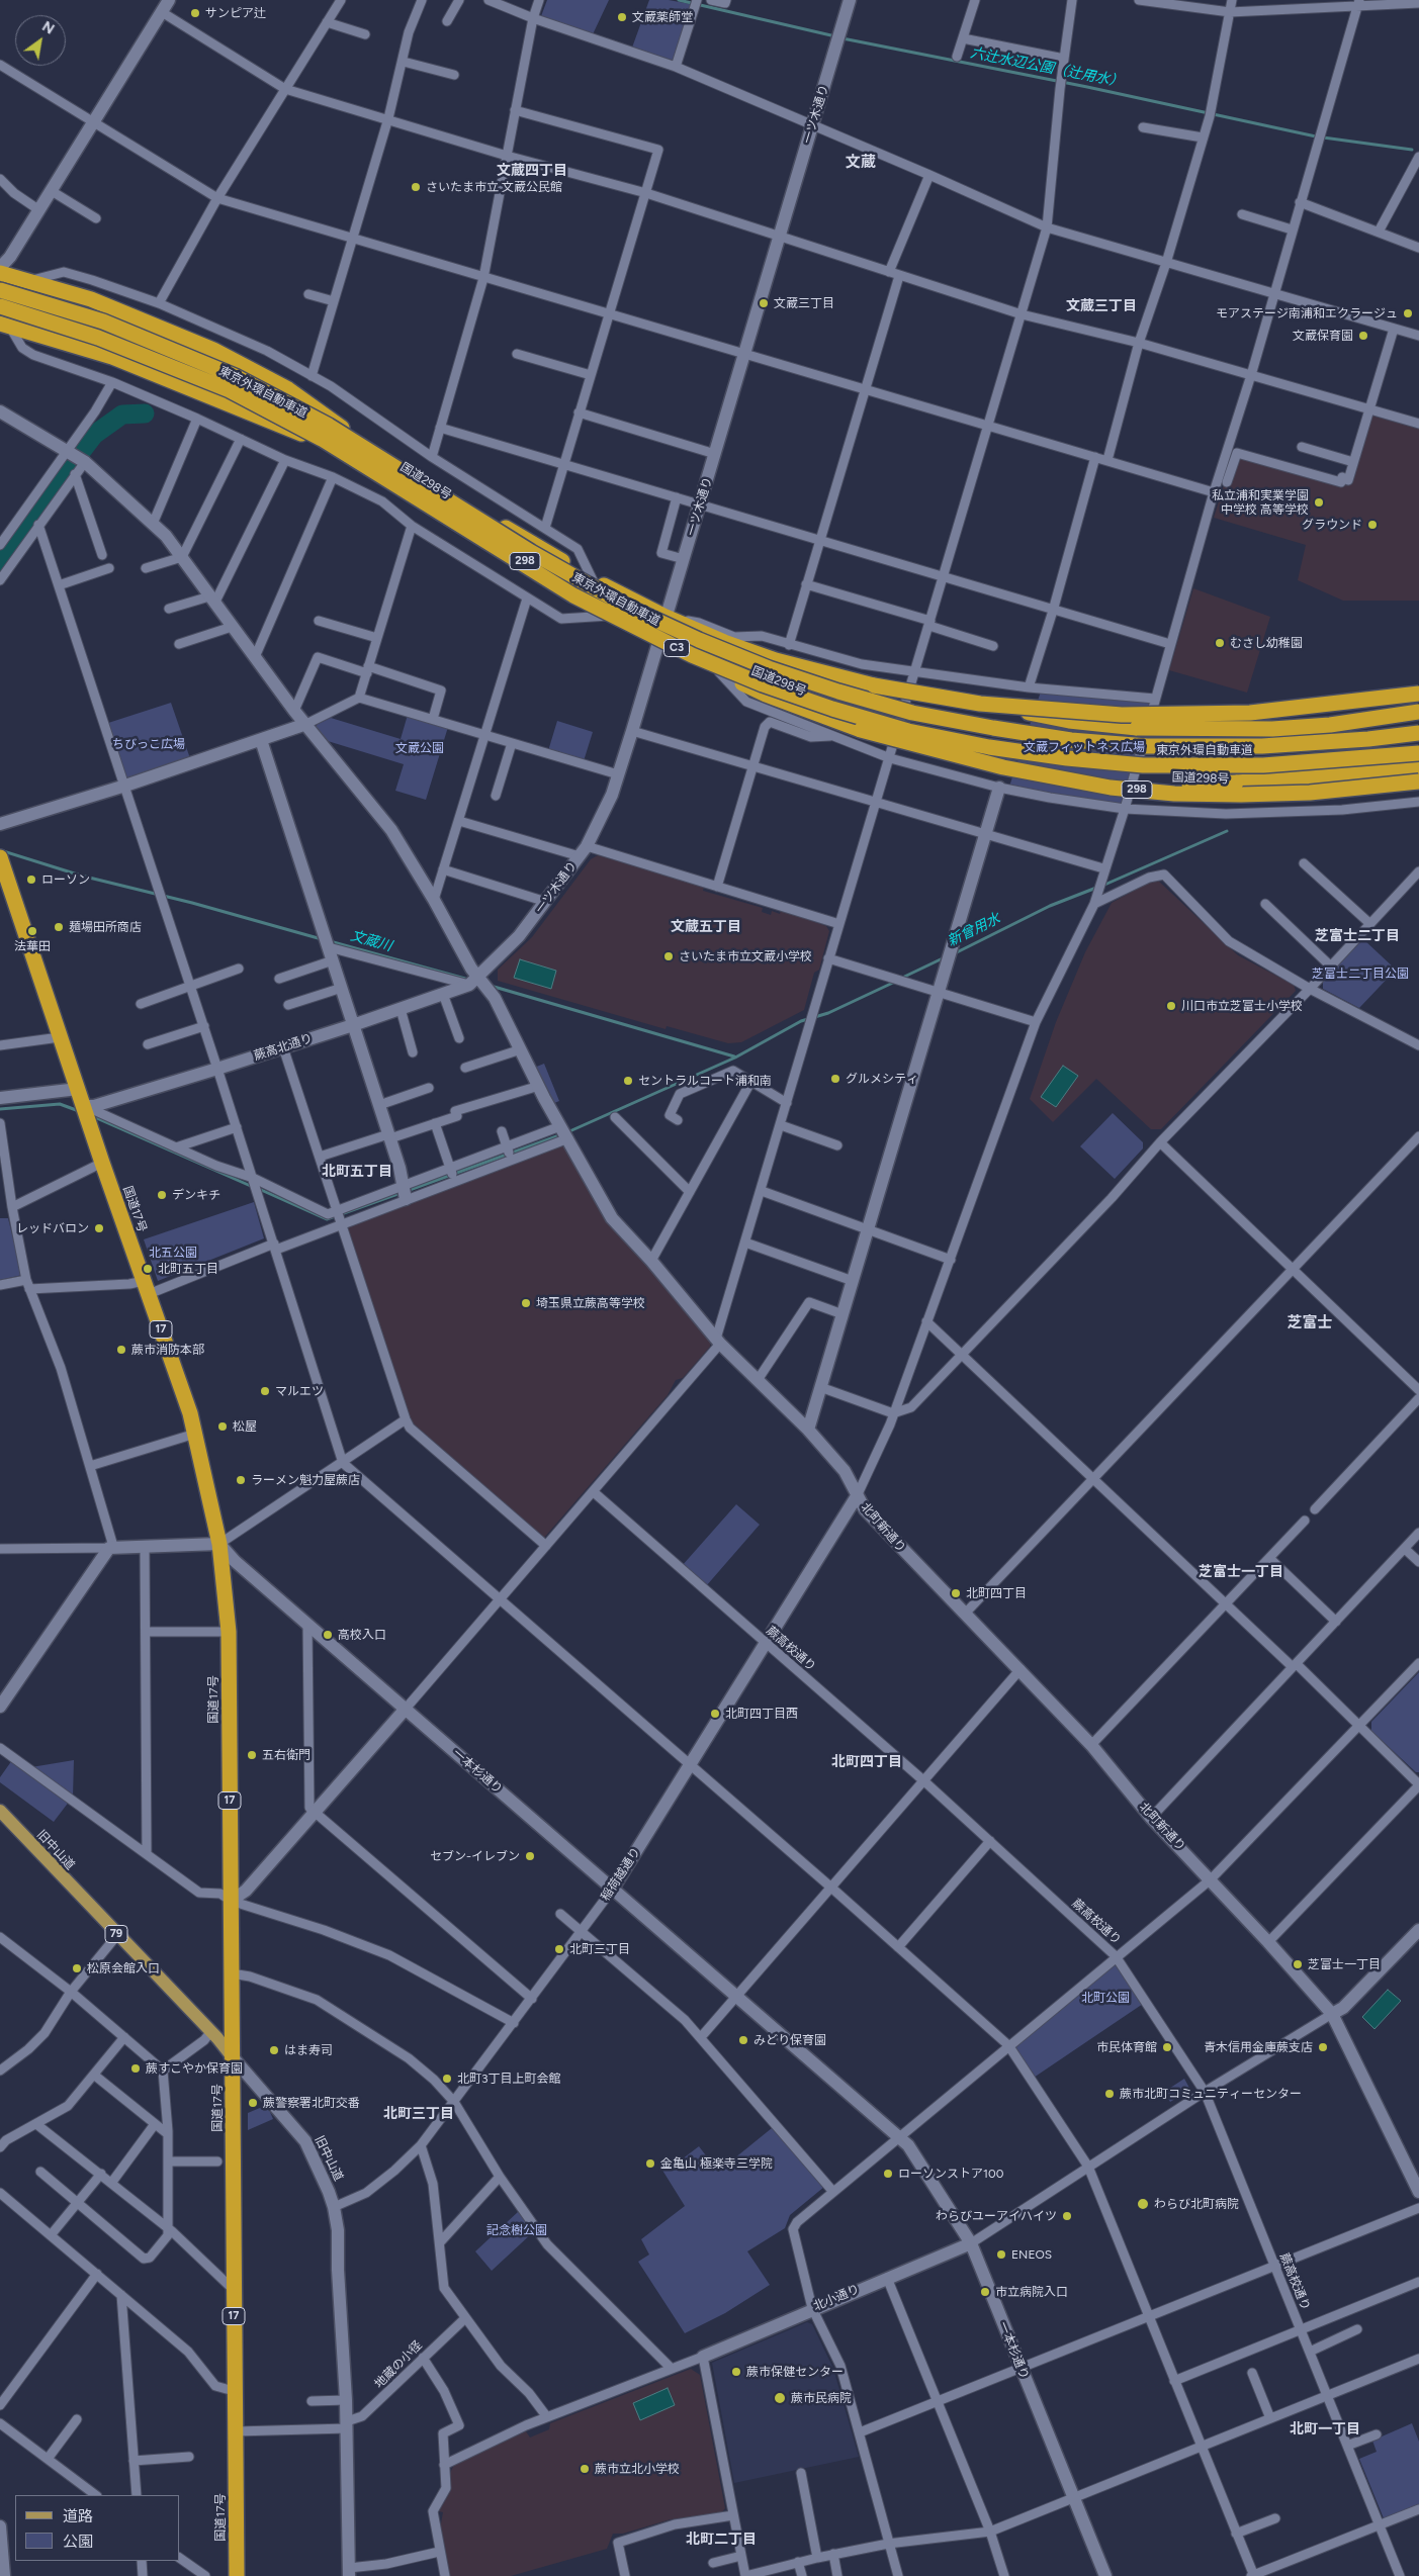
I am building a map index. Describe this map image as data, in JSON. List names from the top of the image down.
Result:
{
  "streets": {
    "highway": [
      "東京外環自動車道",
      "国道298号",
      "298",
      "C3",
      "国道17号",
      "17"
    ],
    "main road": ["旧中山道", "79"],
    "street": [
      "一ツ木通り",
      "蕨高北通り",
      "北町新通り",
      "蕨高校通り",
      "一本杉通り",
      "稲荷越通り",
      "北小通り",
      "地蔵の小径"
    ]
  },
  "crossings": [
    ["一ツ木通り", "国道298号"],
    ["一ツ木通り", "蕨高北通り"],
    ["一ツ木通り", "北町新通り"],
    ["蕨高北通り", "国道17号"],
    ["蕨高北通り", "北町新通り"],
    ["国道17号", "一本杉通り"],
    ["国道17号", "旧中山道"],
    ["北町新通り", "稲荷越通り"],
    ["蕨高校通り", "稲荷越通り"],
    ["一本杉通り", "稲荷越通り"],
    ["一本杉通り", "北小通り"],
    ["旧中山道", "稲荷越通り"],
    ["旧中山道", "地蔵の小径"]
  ],
  "districts": [
    "文蔵",
    "文蔵四丁目",
    "文蔵三丁目",
    "文蔵五丁目",
    "芝富士二丁目",
    "北町五丁目",
    "芝富士",
    "芝富士一丁目",
    "北町四丁目",
    "北町三丁目",
    "北町一丁目",
    "北町二丁目"
  ],
  "water": ["六辻水辺公園（辻用水）", "新曾用水", "文蔵川"],
  "parks": [
    "ちびっこ広場",
    "文蔵フィットネス広場",
    "文蔵公園",
    "芝富士二丁目公園",
    "北五公園",
    "北町公園",
    "記念樹公園"
  ],
  "places": [
    "サンピア辻",
    "文蔵薬師堂",
    "さいたま市立 文蔵公民館",
    "文蔵三丁目",
    "モアステージ南浦和エクラージュ",
    "文蔵保育園",
    "私立浦和実業学園 中学校 高等学校",
    "グラウンド",
    "むさし幼稚園",
    "ローソン",
    "麺場田所商店",
    "法華田",
    "さいたま市立文蔵小学校",
    "川口市立芝富士小学校",
    "グルメシティ",
    "セントラルコート浦和南",
    "デンキチ",
    "レッドバロン",
    "北町五丁目",
    "埼玉県立蕨高等学校",
    "蕨市消防本部",
    "マルエツ",
    "松屋",
    "ラーメン魁力屋蕨店",
    "北町四丁目",
    "高校入口",
    "北町四丁目西",
    "五右衛門",
    "セブン-イレブン",
    "北町三丁目",
    "芝富士一丁目",
    "松原会館入口",
    "みどり保育園",
    "市民体育館",
    "青木信用金庫蕨支店",
    "はま寿司",
    "蕨すこやか保育園",
    "北町3丁目上町会館",
    "蕨市北町コミュニティーセンター",
    "蕨警察署北町交番",
    "金亀山 極楽寺三学院",
    "ローソンストア100",
    "わらび北町病院",
    "わらびユーアイハイツ",
    "ENEOS",
    "市立病院入口",
    "蕨市保健センター",
    "蕨市民病院",
    "蕨市立北小学校"
  ],
  "legend": ["道路", "公園"],
  "north": "top right"
}
